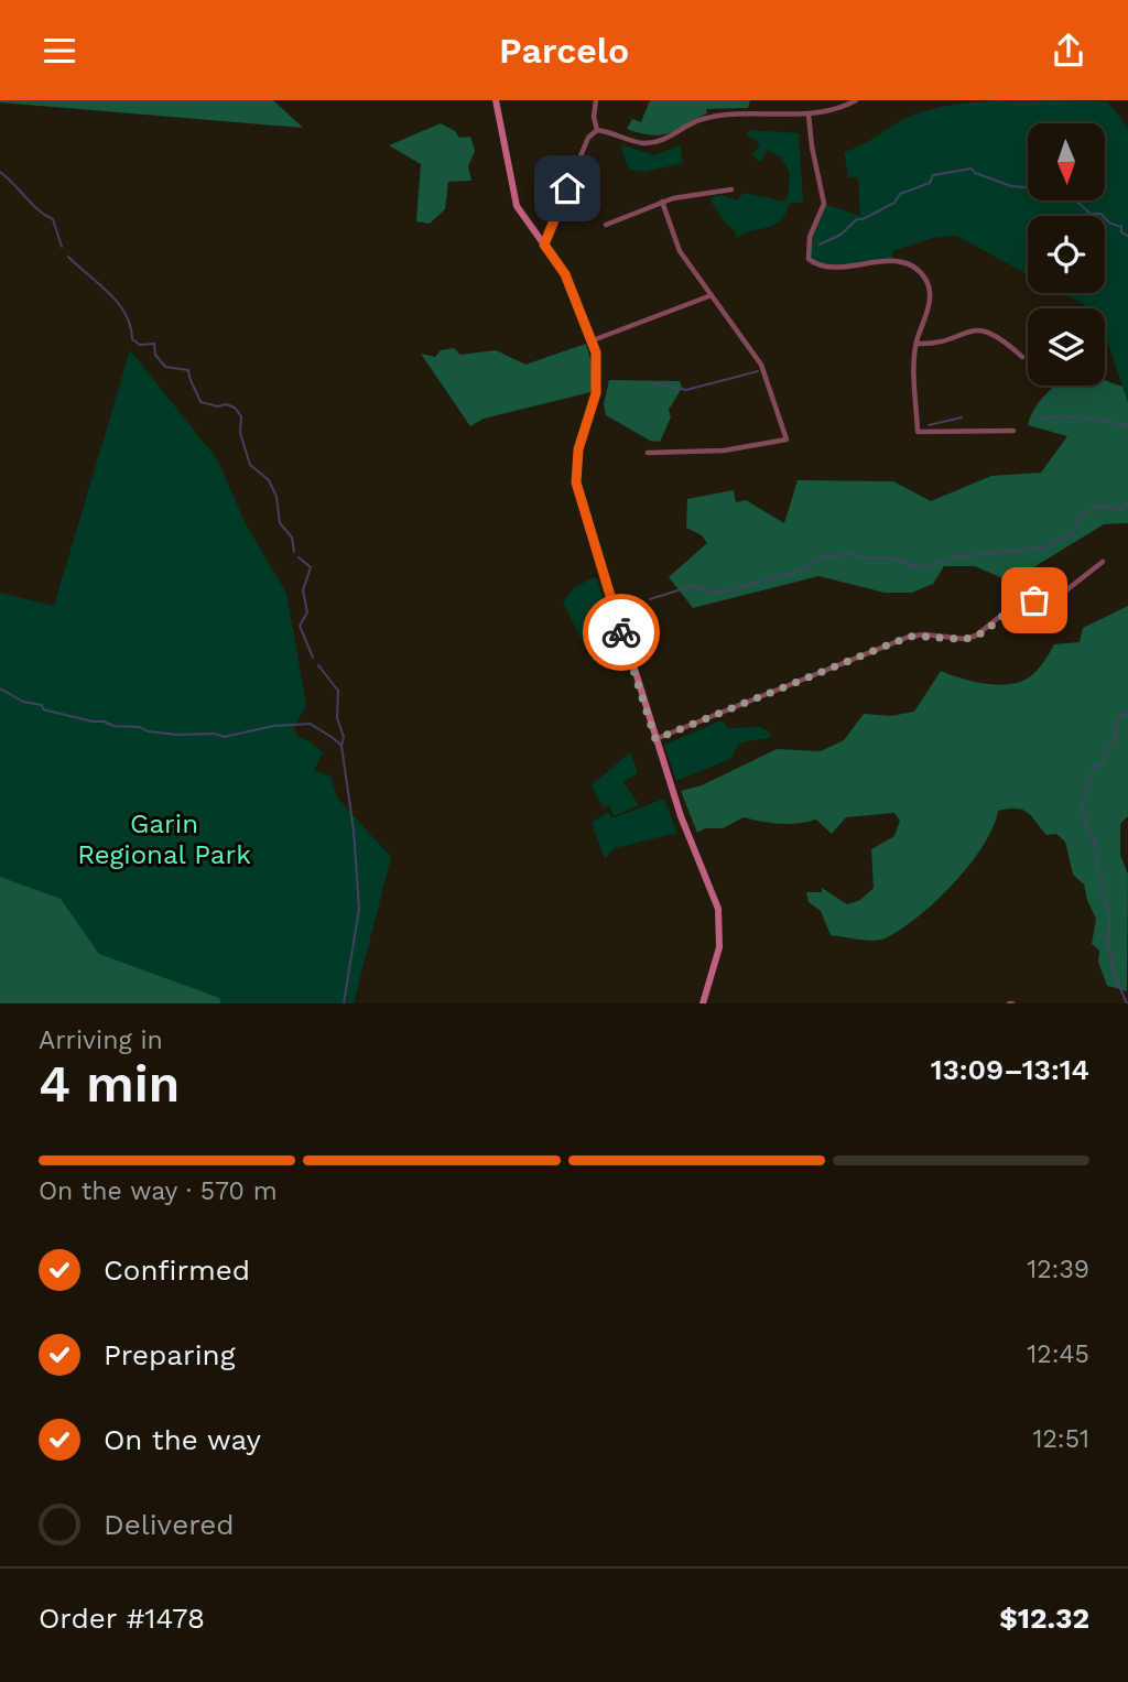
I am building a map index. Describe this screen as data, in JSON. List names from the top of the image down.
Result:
{
  "parks": ["Garin Regional Park"],
  "north": "bottom",
  "page": {
    "header": "Parcelo",
    "heading": ["4 min", "Arriving in", "13:09–13:14"],
    "panel": ["Order #1478", "$12.32"],
    "bar": "On the way · 570 m",
    "list": [
      ["Confirmed", "12:39"],
      ["Preparing", "12:45"],
      ["On the way", "12:51"],
      "Delivered"
    ]
  }
}
